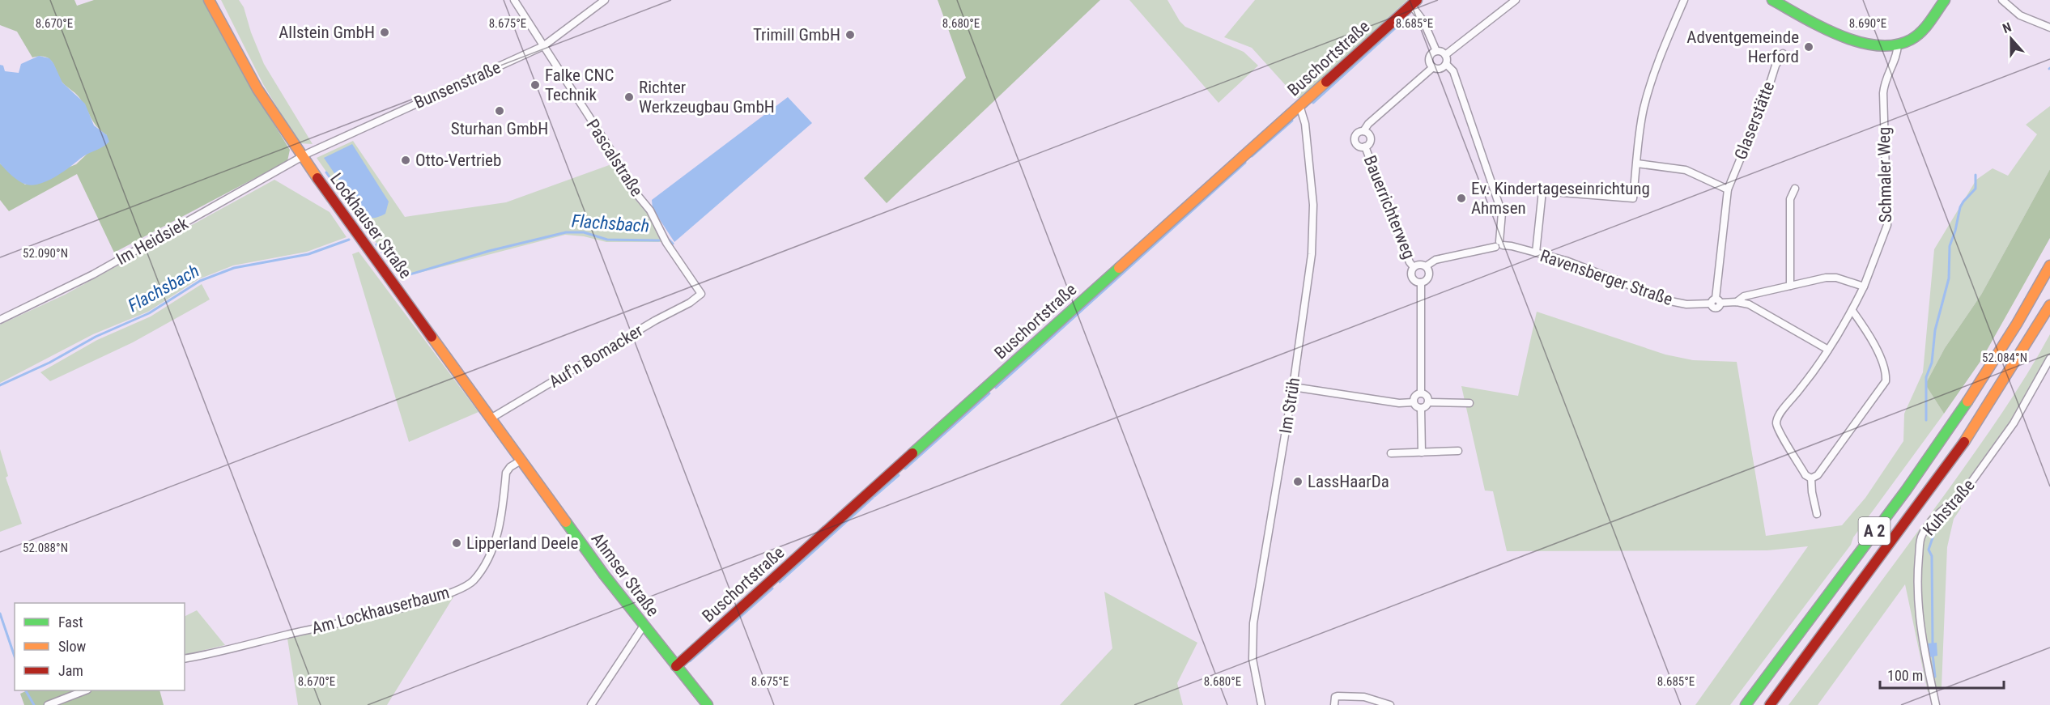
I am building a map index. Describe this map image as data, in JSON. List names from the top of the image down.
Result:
{
  "streets": {
    "main road": [
      "Buschortstraße",
      "Lockhauser Straße",
      "A 2",
      "Ahmser Straße"
    ],
    "street": [
      "Bunsenstraße",
      "Glaserstätte",
      "Pascalstraße",
      "Schmaler Weg",
      "Bauerrichterweg",
      "Im Heidsiek",
      "Ravensberger Straße",
      "Auf'n Bomacker",
      "Im Strüh",
      "Kuhstraße",
      "Am Lockhauserbaum"
    ]
  },
  "crossings": [
    ["Buschortstraße", "Im Strüh"],
    ["Buschortstraße", "Ahmser Straße"],
    ["Bunsenstraße", "Pascalstraße"],
    ["Bunsenstraße", "Lockhauser Straße"],
    ["Bunsenstraße", "Im Heidsiek"],
    ["Glaserstätte", "Ravensberger Straße"],
    ["Pascalstraße", "Auf'n Bomacker"],
    ["Schmaler Weg", "Ravensberger Straße"],
    ["Bauerrichterweg", "Ravensberger Straße"],
    ["Lockhauser Straße", "Im Heidsiek"],
    ["Lockhauser Straße", "Auf'n Bomacker"],
    ["Lockhauser Straße", "Ahmser Straße"],
    ["Lockhauser Straße", "Am Lockhauserbaum"],
    ["Ahmser Straße", "Am Lockhauserbaum"]
  ],
  "water": ["Flachsbach"],
  "places": [
    "Allstein GmbH",
    "Trimill GmbH",
    "Adventgemeinde Herford",
    "Falke CNC Technik",
    "Richter Werkzeugbau GmbH",
    "Sturhan GmbH",
    "Otto-Vertrieb",
    "Ev. Kindertageseinrichtung Ahmsen",
    "LassHaarDa",
    "Lipperland Deele"
  ],
  "legend": ["Fast", "Slow", "Jam"],
  "scale_bar": "100 m",
  "north": "top",
  "coordinates": [
    "8.670°E",
    "8.675°E",
    "8.680°E",
    "8.685°E",
    "8.690°E",
    "52.090°N",
    "52.084°N",
    "52.088°N"
  ]
}
